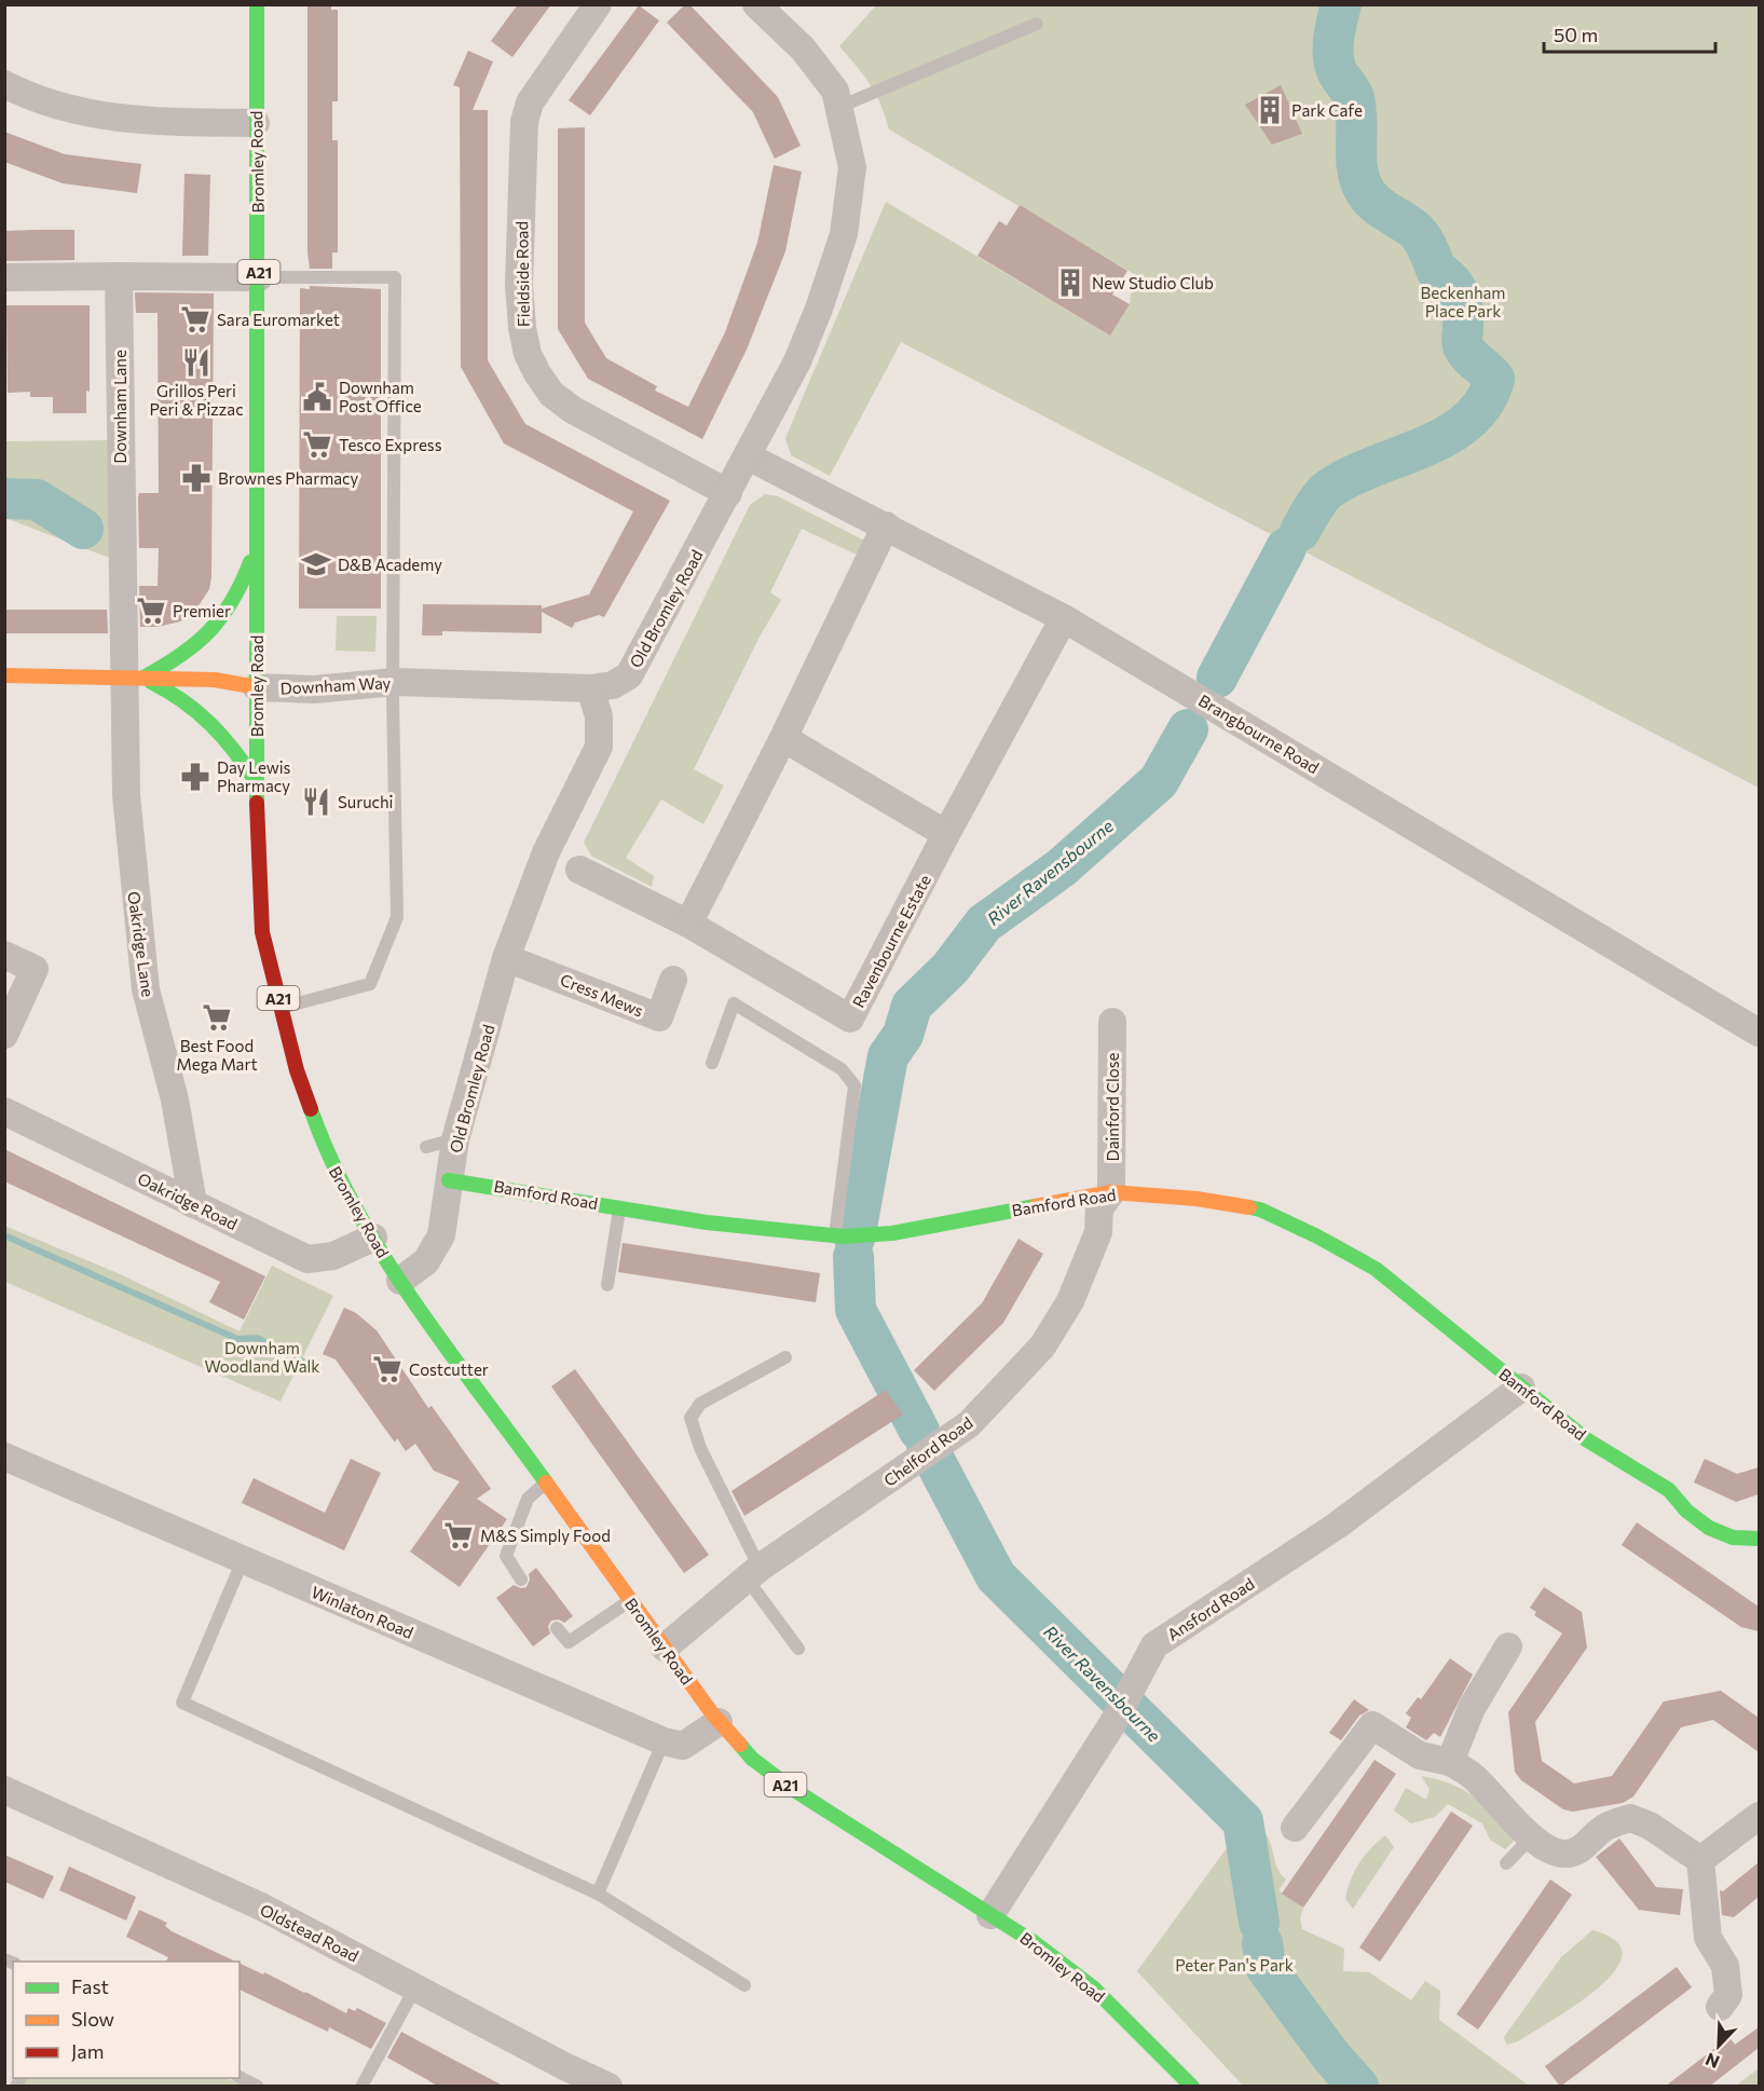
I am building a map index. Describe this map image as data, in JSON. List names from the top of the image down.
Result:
{
  "streets": {
    "main road": [
      "Bromley Road",
      "A21",
      "Downham Way",
      "Bamford Road"
    ],
    "street": [
      "Fieldside Road",
      "Downham Lane",
      "Old Bromley Road",
      "Brangbourne Road",
      "Ravenbourne Estate",
      "Oakridge Lane",
      "Cress Mews",
      "Dainford Close",
      "Oakridge Road",
      "Chelford Road",
      "Ansford Road",
      "Winlaton Road",
      "Oldstead Road"
    ]
  },
  "crossings": [
    ["Bromley Road", "Old Bromley Road"],
    ["Bromley Road", "Downham Way"],
    ["Bromley Road", "Oakridge Road"],
    ["Bromley Road", "Chelford Road"],
    ["Bromley Road", "Ansford Road"],
    ["Bromley Road", "Winlaton Road"],
    ["Fieldside Road", "Old Bromley Road"],
    ["Downham Lane", "Downham Way"],
    ["Downham Lane", "Oakridge Lane"],
    ["Old Bromley Road", "Downham Way"],
    ["Old Bromley Road", "Brangbourne Road"],
    ["Old Bromley Road", "Cress Mews"],
    ["Old Bromley Road", "Bamford Road"],
    ["Downham Way", "Oakridge Lane"],
    ["Brangbourne Road", "Ravenbourne Estate"],
    ["Oakridge Lane", "Oakridge Road"],
    ["Dainford Close", "Bamford Road"],
    ["Dainford Close", "Chelford Road"],
    ["Bamford Road", "Chelford Road"],
    ["Bamford Road", "Ansford Road"]
  ],
  "water": ["River Ravensbourne"],
  "parks": ["Beckenham Place Park", "Downham Woodland Walk", "Peter Pan's Park"],
  "places": {
    "building": ["Park Cafe", "New Studio Club"],
    "supermarket": [
      "Sara Euromarket",
      "Tesco Express",
      "Premier",
      "Best Food Mega Mart",
      "Costcutter",
      "M&S Simply Food"
    ],
    "restaurant": ["Grillos Peri Peri & Pizzac", "Suruchi"],
    "public building": ["Downham Post Office"],
    "pharmacy": ["Brownes Pharmacy", "Day Lewis Pharmacy"],
    "school or university": ["D&B Academy"]
  },
  "legend": ["Fast", "Slow", "Jam"],
  "scale_bar": "50 m",
  "north": "bottom left"
}
